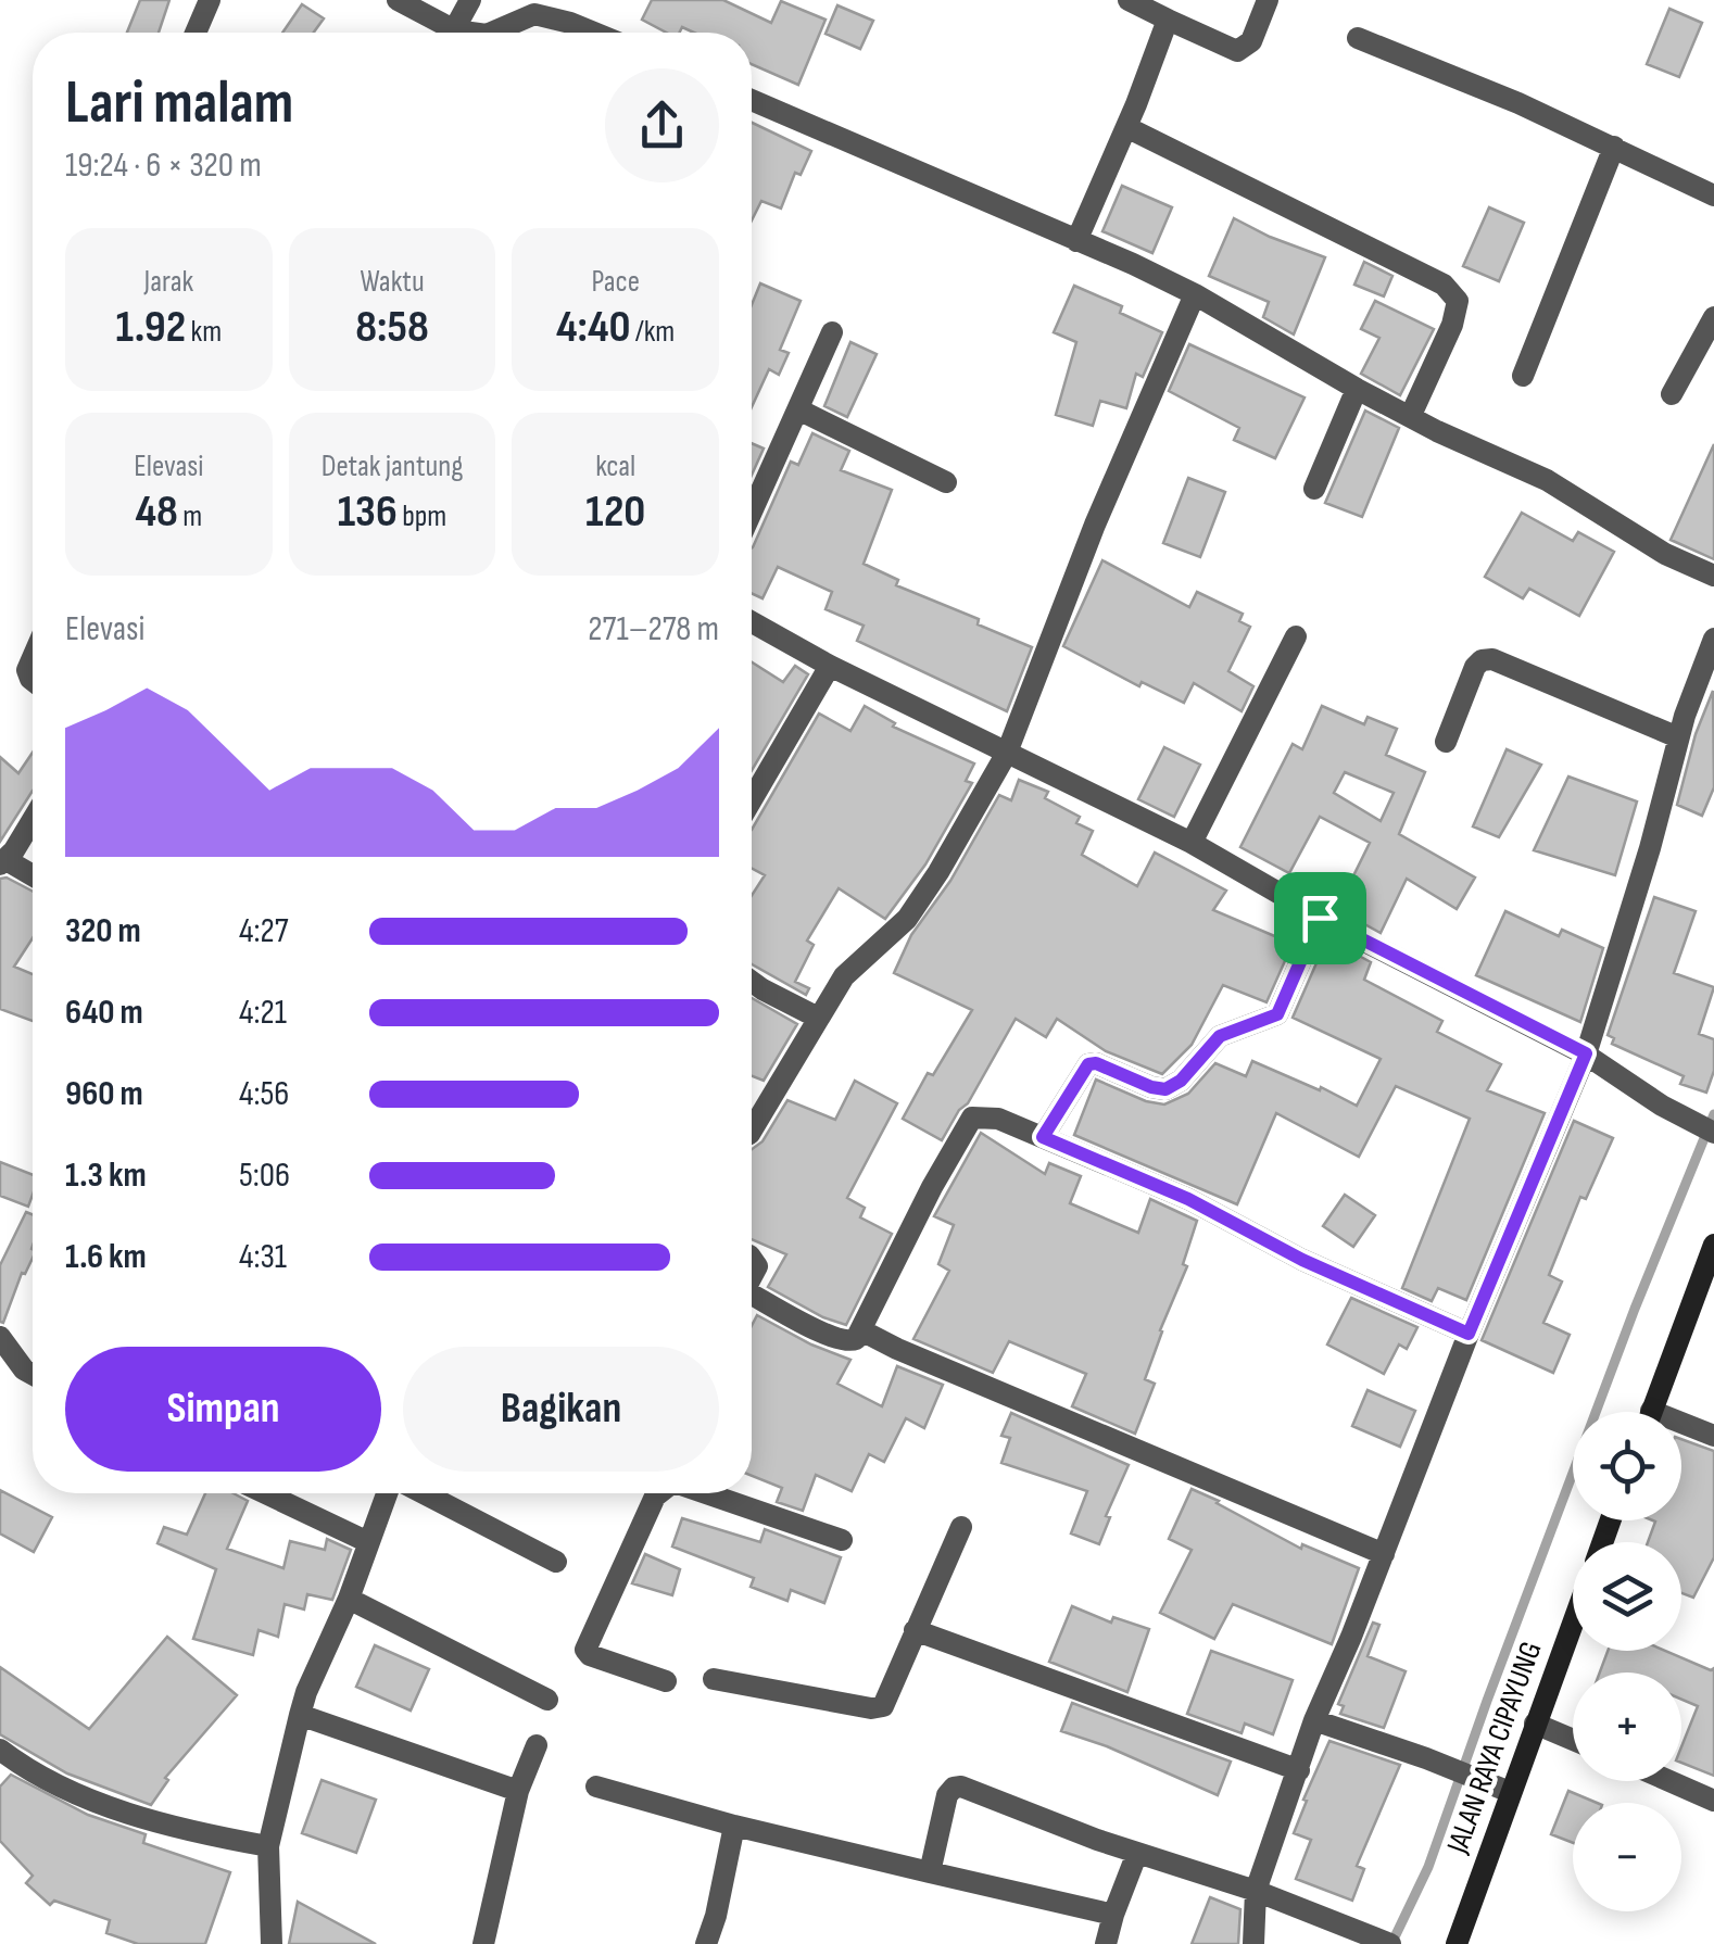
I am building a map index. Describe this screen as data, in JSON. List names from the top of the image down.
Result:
{
  "streets": {
    "main road": ["JALAN RAYA CIPAYUNG"]
  },
  "page": {
    "heading": ["Lari malam", "19:24 · 6 × 320 m"],
    "stats": [
      ["Jarak", "1.92 km"],
      ["Waktu", "8:58"],
      ["Pace", "4:40 /km"],
      ["Elevasi", "48 m"],
      ["Detak jantung", "136 bpm"],
      ["kcal", "120"]
    ],
    "chart": ["Elevasi", "271–278 m"],
    "list": [
      {
        "name": "320 m",
        "note": "4:27"
      },
      {
        "name": "640 m",
        "note": "4:21"
      },
      {
        "name": "960 m",
        "note": "4:56"
      },
      {
        "name": "1.3 km",
        "note": "5:06"
      },
      {
        "name": "1.6 km",
        "note": "4:31"
      }
    ],
    "buttons": ["Simpan", "Bagikan"],
    "map_buttons": ["+", "−"]
  }
}
